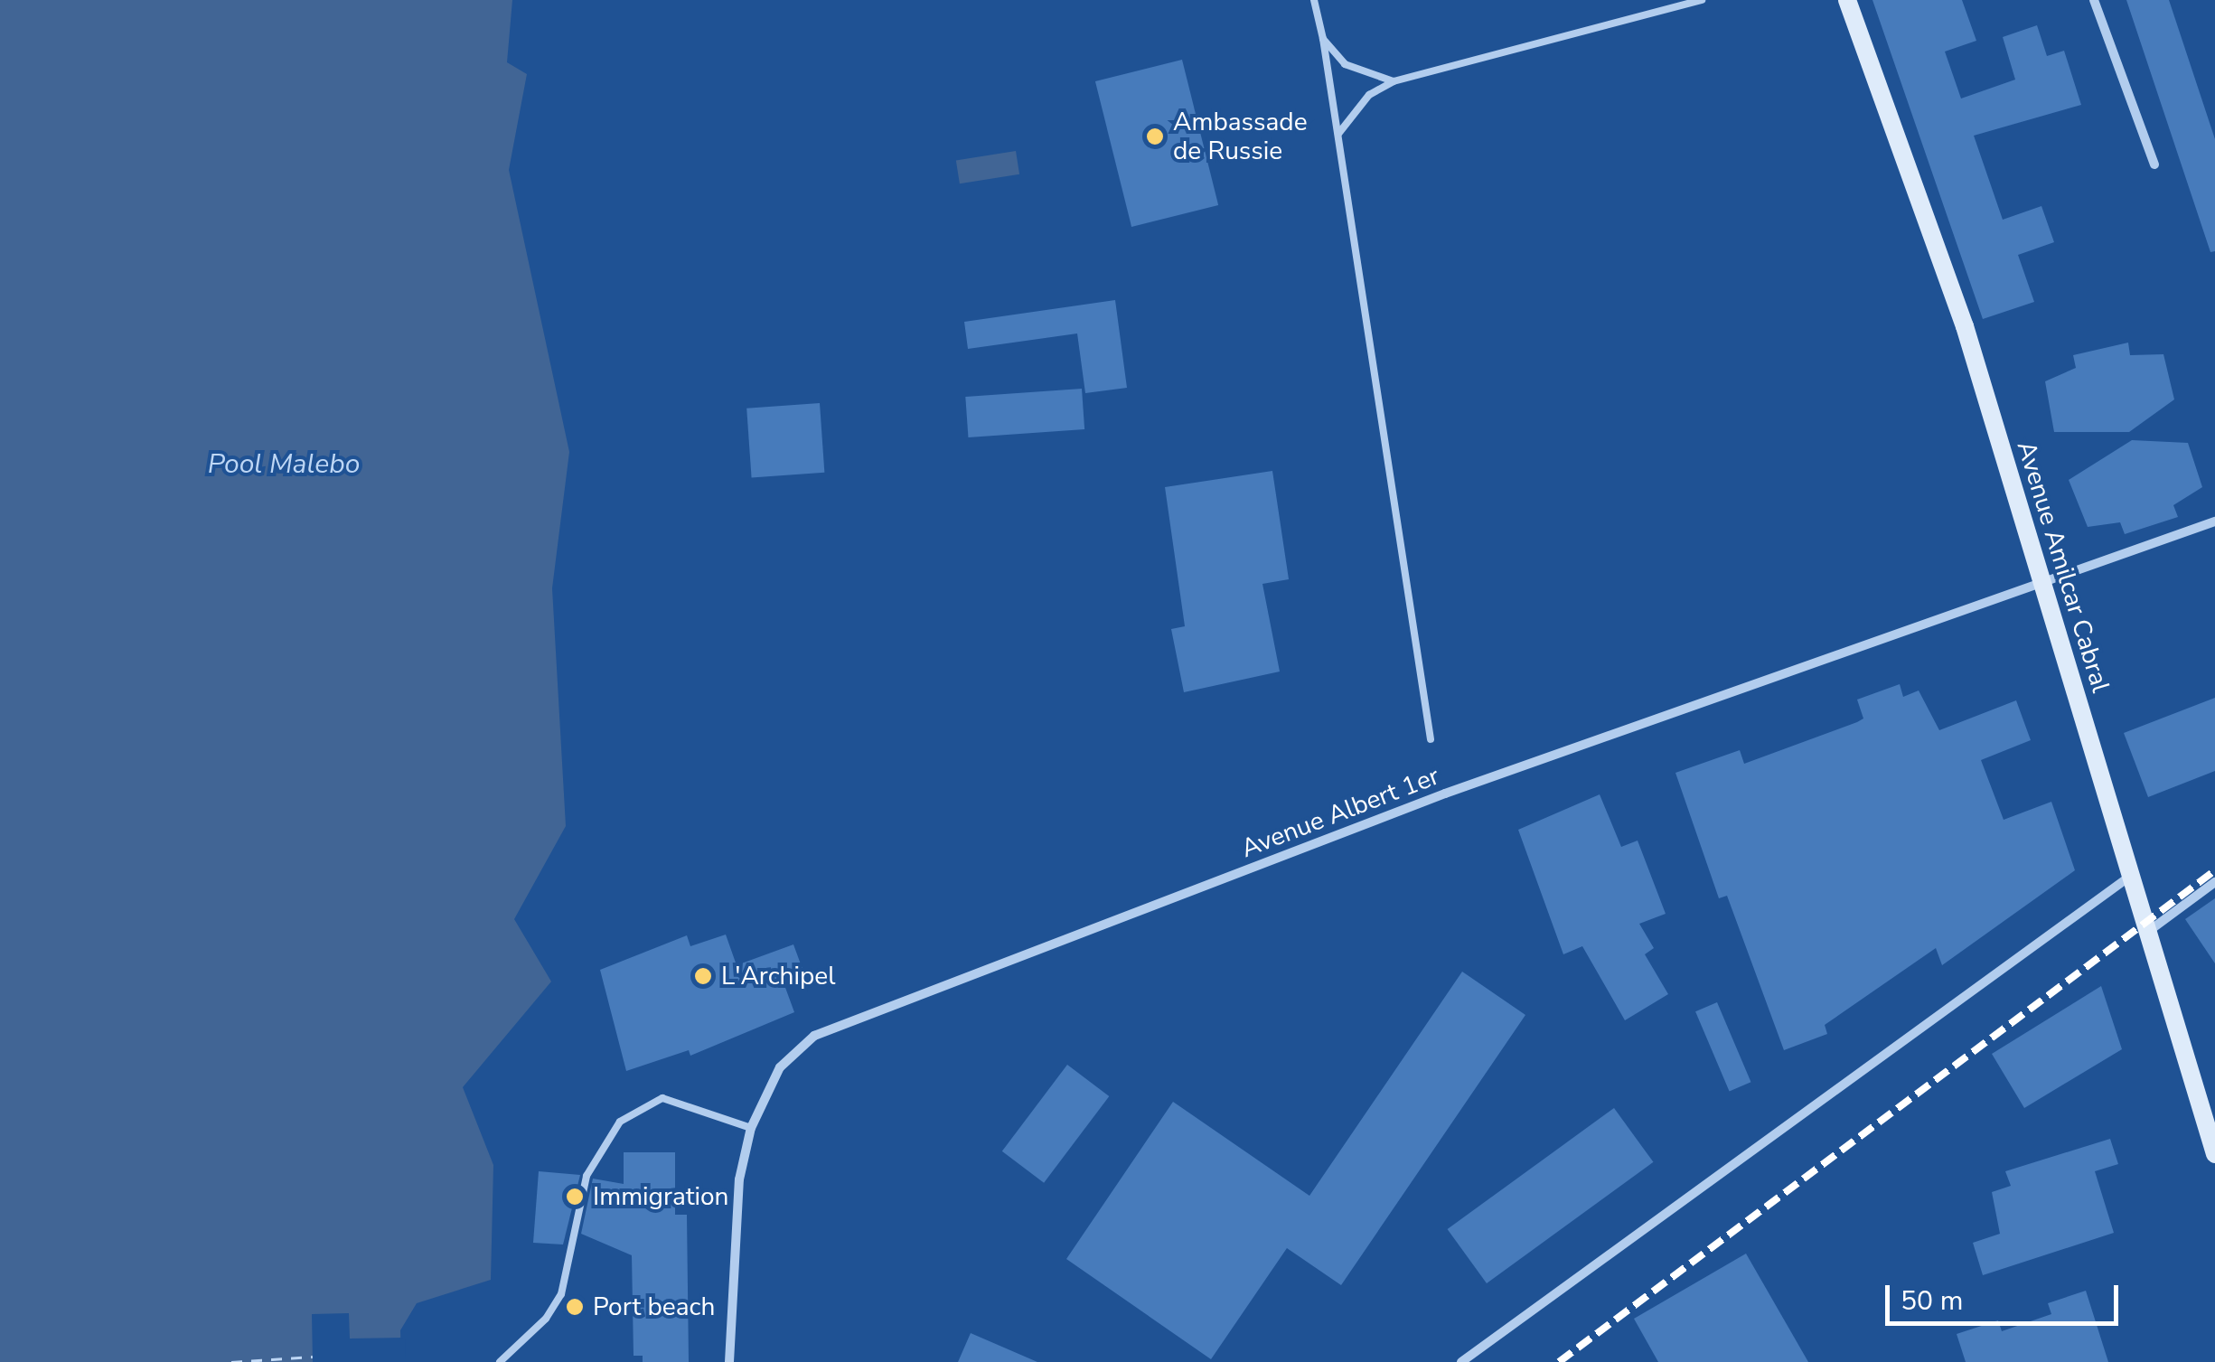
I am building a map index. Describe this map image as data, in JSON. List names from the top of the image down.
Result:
{
  "streets": {
    "main road": ["Avenue Amilcar Cabral"],
    "street": ["Avenue Albert 1er"]
  },
  "crossings": [
    ["Avenue Amilcar Cabral", "Avenue Albert 1er"]
  ],
  "water": ["Pool Malebo"],
  "places": [
    "Ambassade de Russie",
    "L'Archipel",
    "Immigration",
    "Port beach"
  ],
  "scale_bar": "50 m"
}
